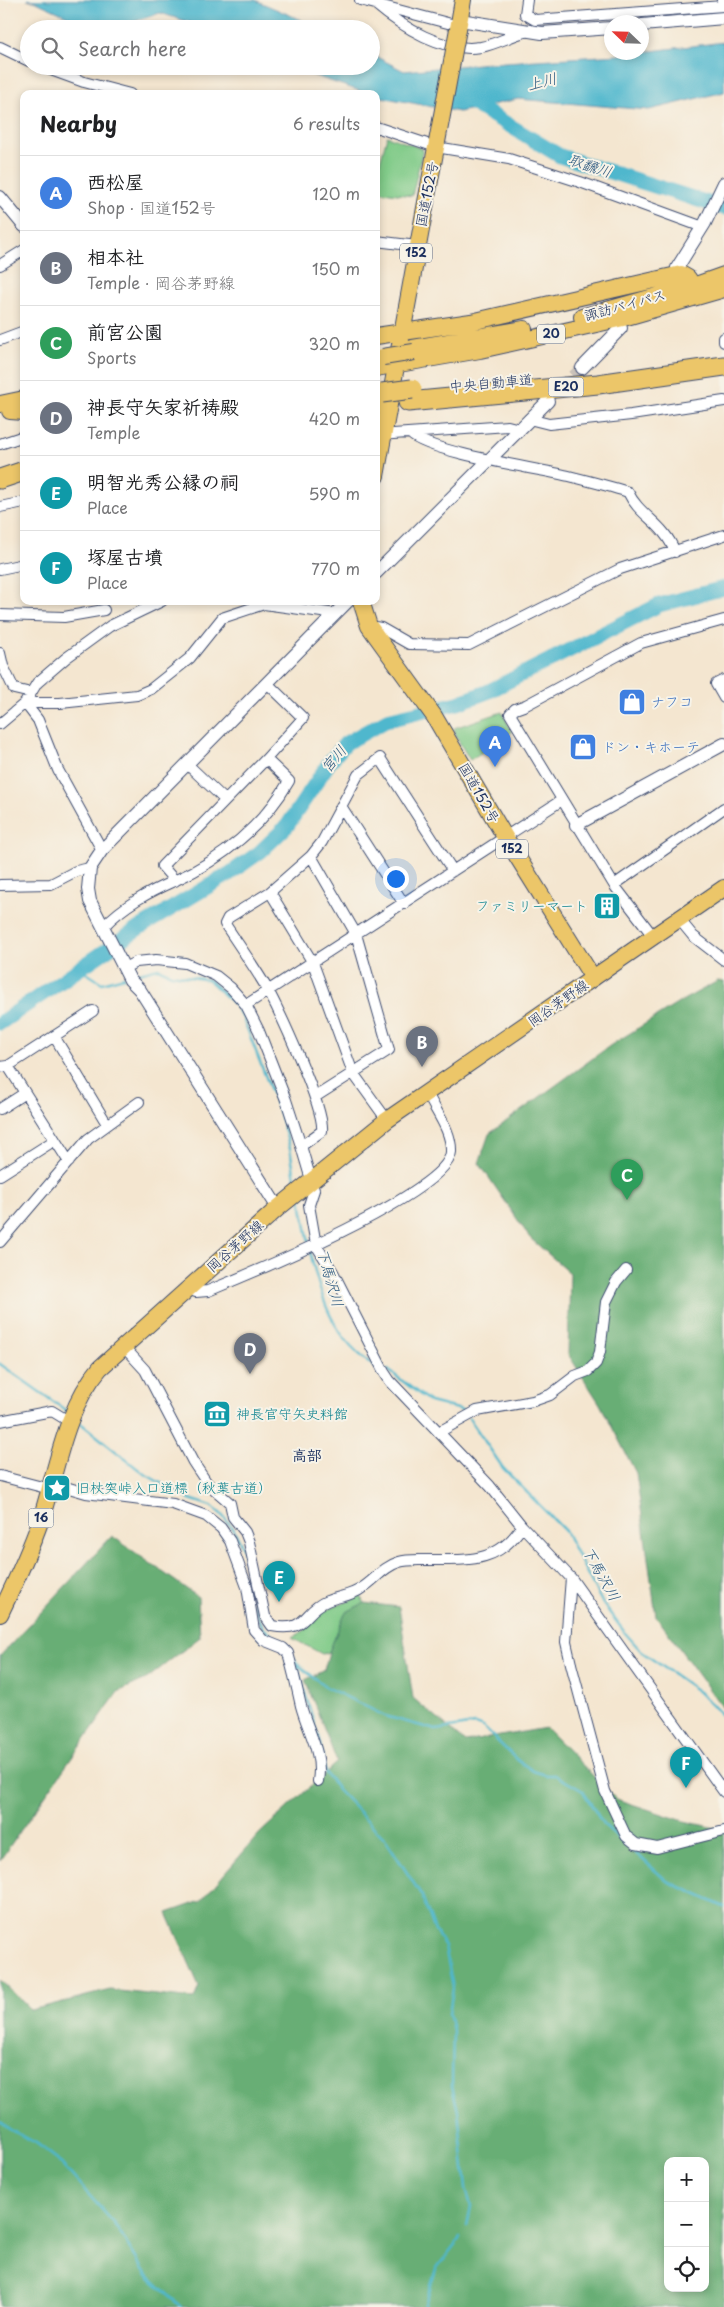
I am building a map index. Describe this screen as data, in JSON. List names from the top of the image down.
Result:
{
  "streets": {
    "highway": ["中央自動車道", "E20"],
    "main road": [
      "国道152号",
      "152",
      "諏訪バイパス",
      "20",
      "岡谷茅野線",
      "16"
    ]
  },
  "crossings": [
    ["国道152号", "20"],
    ["国道152号", "岡谷茅野線"],
    ["諏訪バイパス", "20"]
  ],
  "districts": ["高部"],
  "water": [
    "上川",
    "取飜川",
    "宮川",
    "下馬沢川"
  ],
  "places": {
    "shop": ["ナフコ", "ドン・キホーテ"],
    "building": ["ファミリーマート"],
    "museum": ["神長官守矢史料館"],
    "place": ["旧杖突峠入口道標（秋葉古道）"]
  },
  "north": "top left",
  "page": {
    "search": "Search here",
    "heading": ["Nearby", "6 results"],
    "list": [
      {
        "mark": "A",
        "name": "西松屋",
        "note": "Shop · 国道152号",
        "value": "120 m"
      },
      {
        "mark": "B",
        "name": "相本社",
        "note": "Temple · 岡谷茅野線",
        "value": "150 m"
      },
      {
        "mark": "C",
        "name": "前宮公園",
        "note": "Sports",
        "value": "320 m"
      },
      {
        "mark": "D",
        "name": "神長守矢家祈祷殿",
        "note": "Temple",
        "value": "420 m"
      },
      {
        "mark": "E",
        "name": "明智光秀公縁の祠",
        "note": "Place",
        "value": "590 m"
      },
      {
        "mark": "F",
        "name": "塚屋古墳",
        "note": "Place",
        "value": "770 m"
      }
    ],
    "pins": [
      "A",
      "B",
      "C",
      "D",
      "E",
      "F"
    ],
    "map_buttons": ["+", "−"]
  }
}
